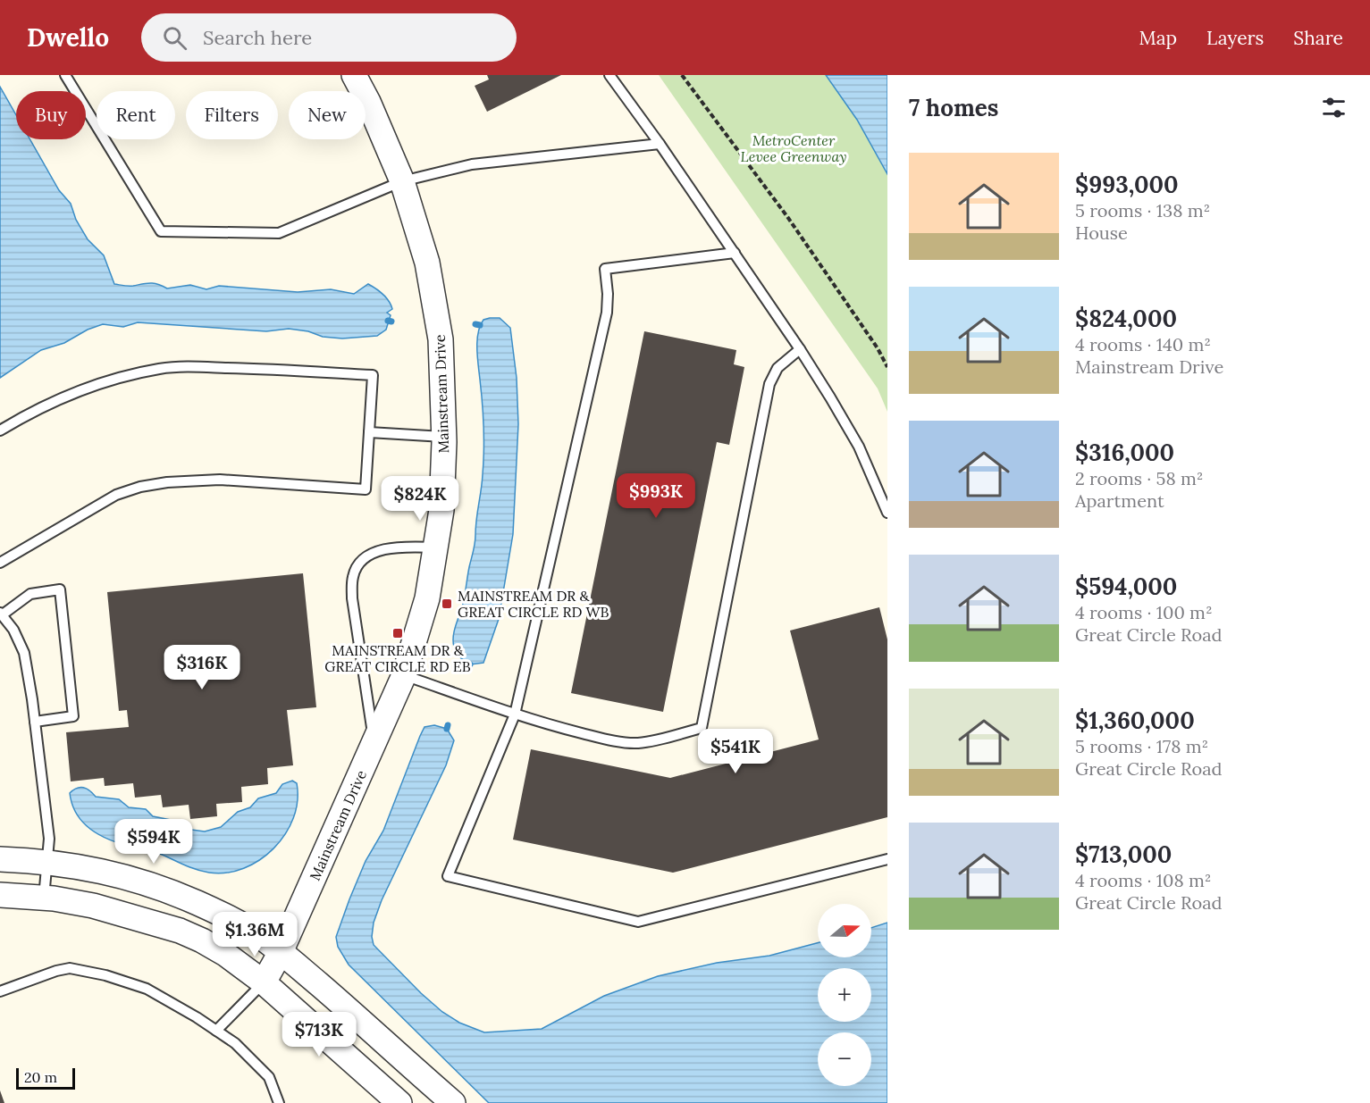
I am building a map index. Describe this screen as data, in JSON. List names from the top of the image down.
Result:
{
  "streets": {
    "street": ["Mainstream Drive"]
  },
  "parks": ["MetroCenter Levee Greenway"],
  "places": {
    "transit": ["MAINSTREAM DR & GREAT CIRCLE RD WB", "MAINSTREAM DR & GREAT CIRCLE RD EB"]
  },
  "scale_bar": "20 m",
  "north": "right",
  "page": {
    "header": "Dwello",
    "search": "Search here",
    "nav": ["Map", "Layers", "Share"],
    "heading": "7 homes",
    "chip": [
      "Buy",
      "Rent",
      "Filters",
      "New"
    ],
    "list": [
      {
        "name": "$993,000",
        "note": "5 rooms · 138 m² · House"
      },
      {
        "name": "$824,000",
        "note": "4 rooms · 140 m² · Mainstream Drive"
      },
      {
        "name": "$316,000",
        "note": "2 rooms · 58 m² · Apartment"
      },
      {
        "name": "$594,000",
        "note": "4 rooms · 100 m² · Great Circle Road"
      },
      {
        "name": "$1,360,000",
        "note": "5 rooms · 178 m² · Great Circle Road"
      },
      {
        "name": "$713,000",
        "note": "4 rooms · 108 m² · Great Circle Road"
      }
    ],
    "price": [
      "$993K",
      "$824K",
      "$316K",
      "$541K",
      "$594K",
      "$1.36M",
      "$713K"
    ],
    "map_buttons": ["+", "−"],
    "scale": "20 m"
  }
}
